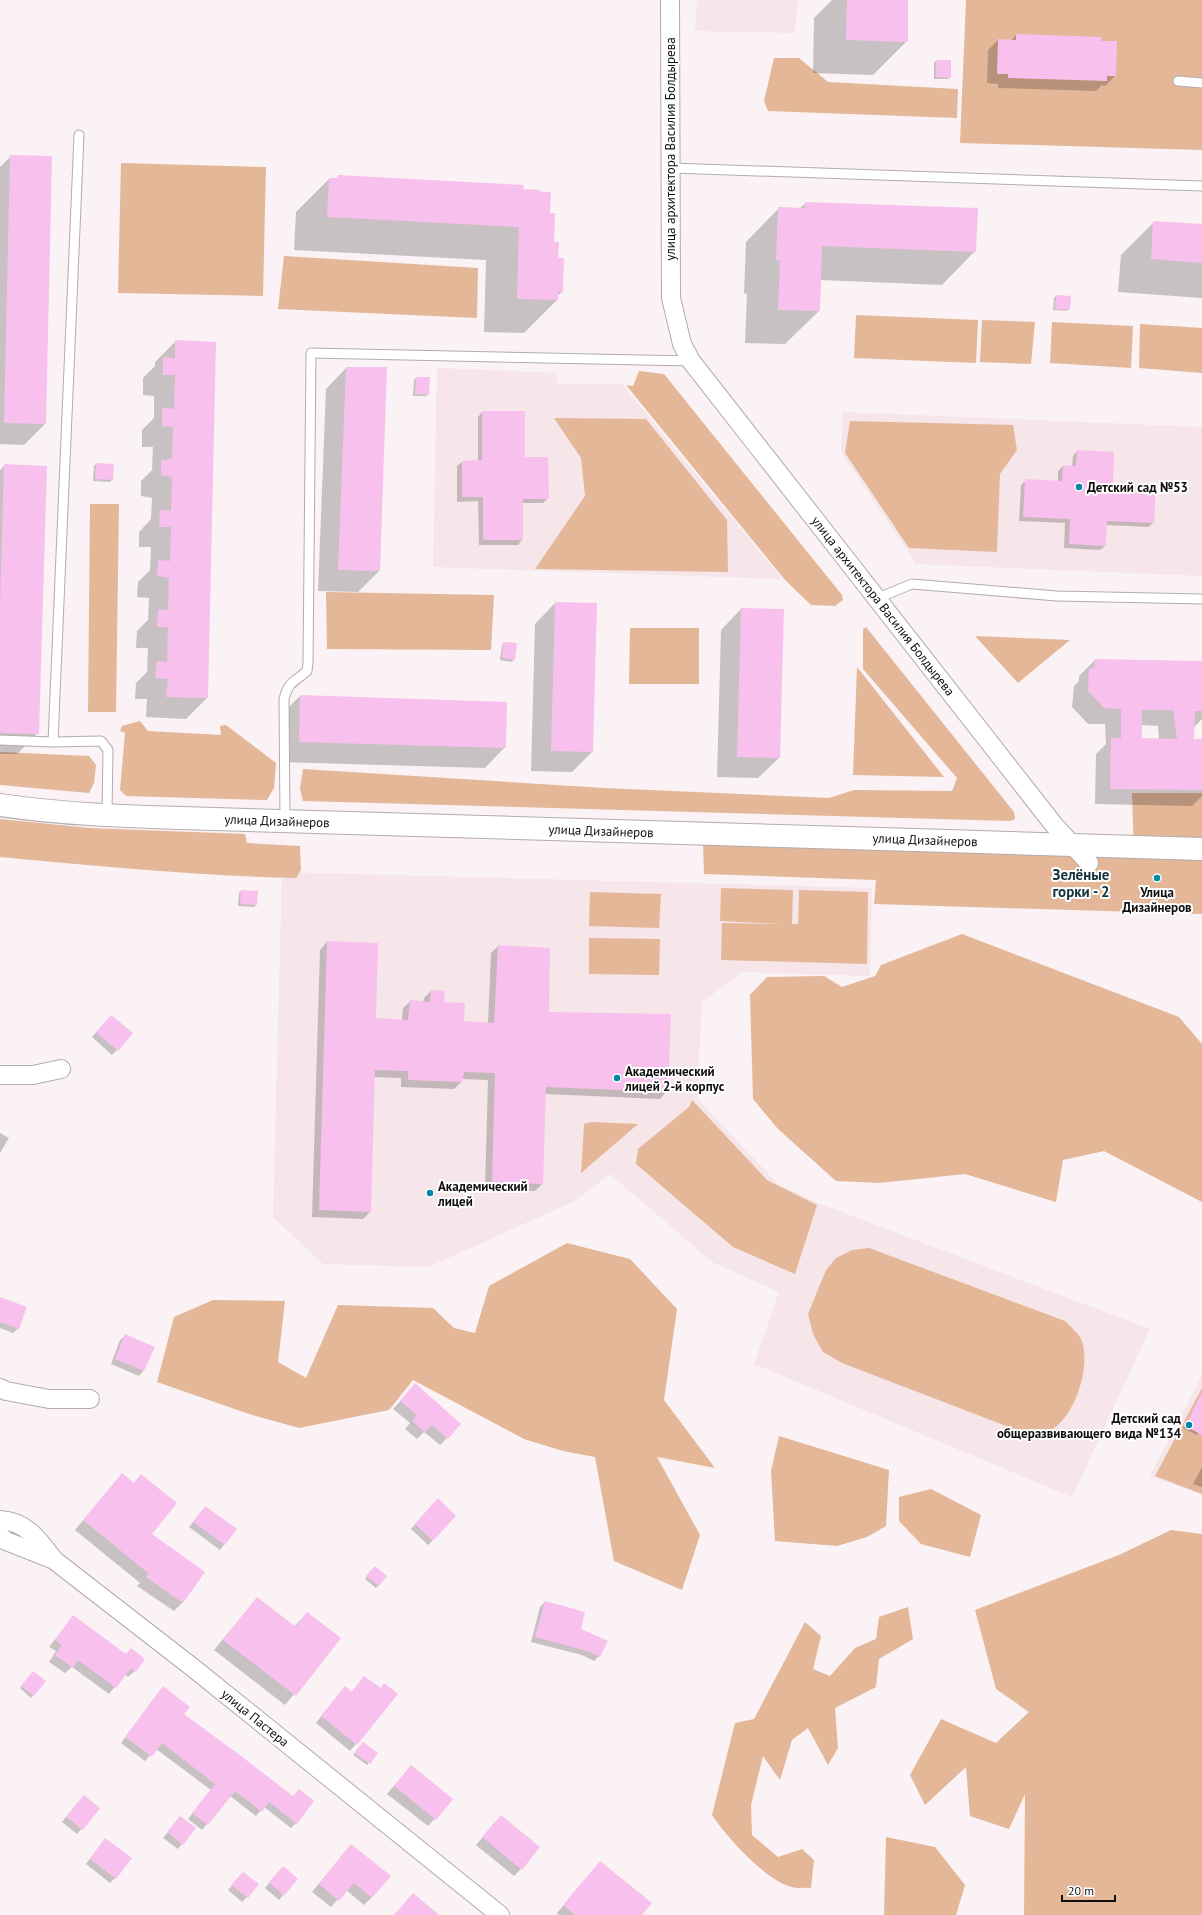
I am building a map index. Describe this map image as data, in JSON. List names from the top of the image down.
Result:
{
  "streets": {
    "street": ["улица архитектора Василия Болдырева", "улица Дизайнеров", "улица Пастера"]
  },
  "crossings": [
    ["улица архитектора Василия Болдырева", "улица Дизайнеров"]
  ],
  "districts": ["Зелёные горки - 2"],
  "places": [
    "Детский сад №53",
    "Улица Дизайнеров",
    "Академический лицей 2-й корпус",
    "Академический лицей",
    "Детский сад общеразвивающего вида №134"
  ],
  "scale_bar": "20 m"
}
